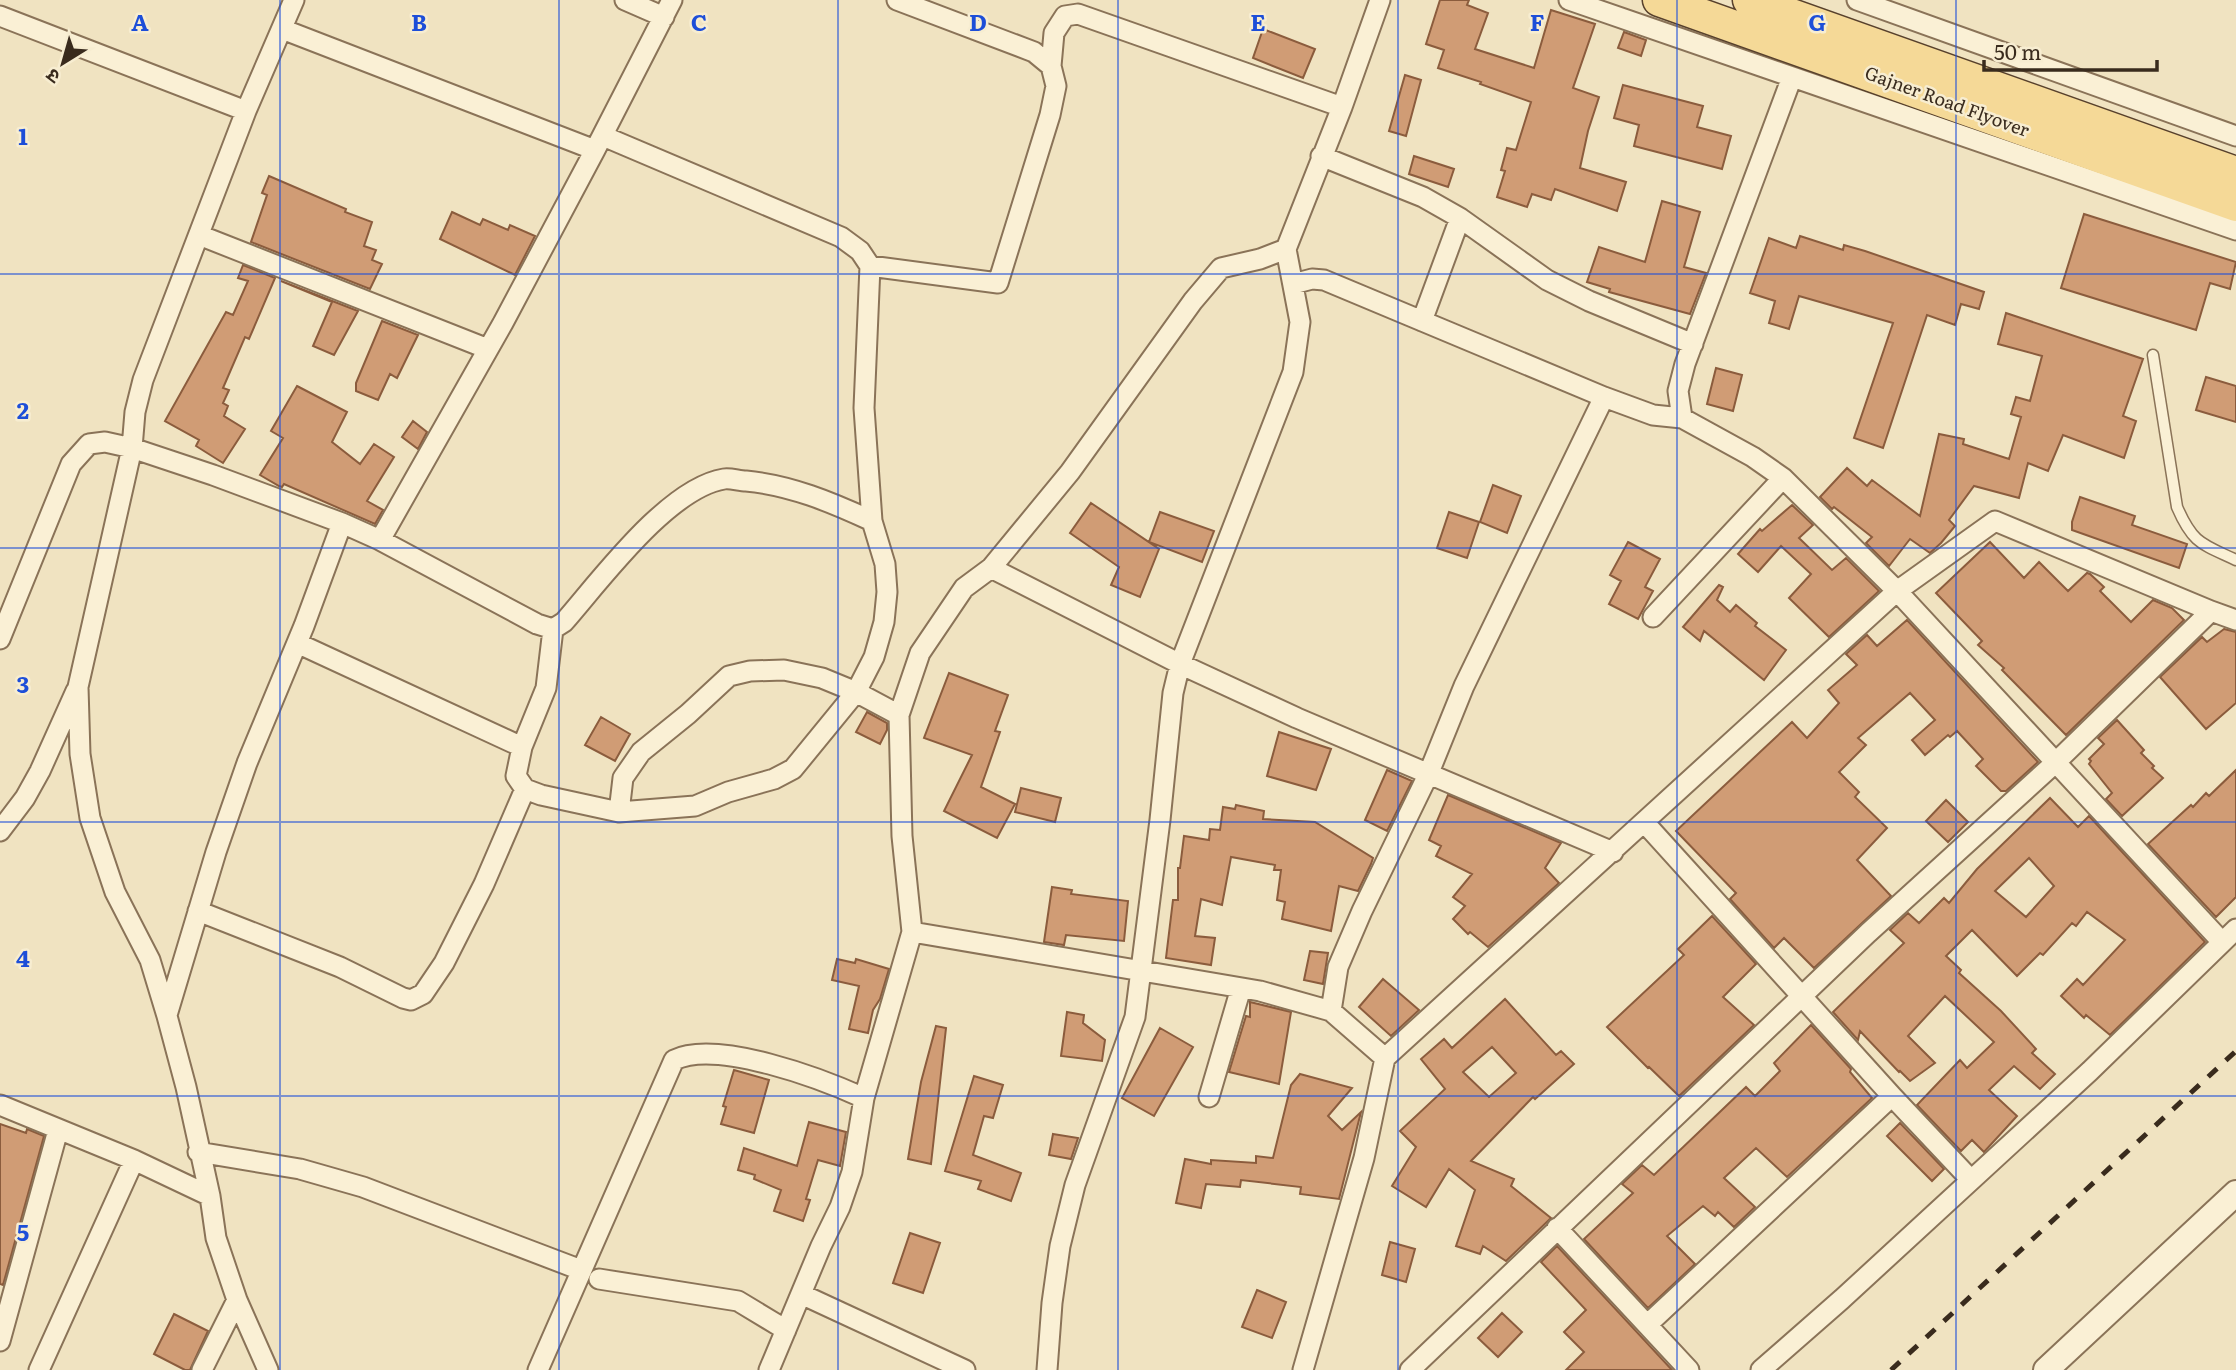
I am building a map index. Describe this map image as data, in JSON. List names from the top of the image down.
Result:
{
  "streets": {
    "main road": ["Gajner Road Flyover"]
  },
  "scale_bar": "50 m",
  "north": "bottom left",
  "grid": {
    "columns": [
      "A",
      "B",
      "C",
      "D",
      "E",
      "F",
      "G"
    ],
    "rows": [
      "1",
      "2",
      "3",
      "4",
      "5"
    ]
  }
}
